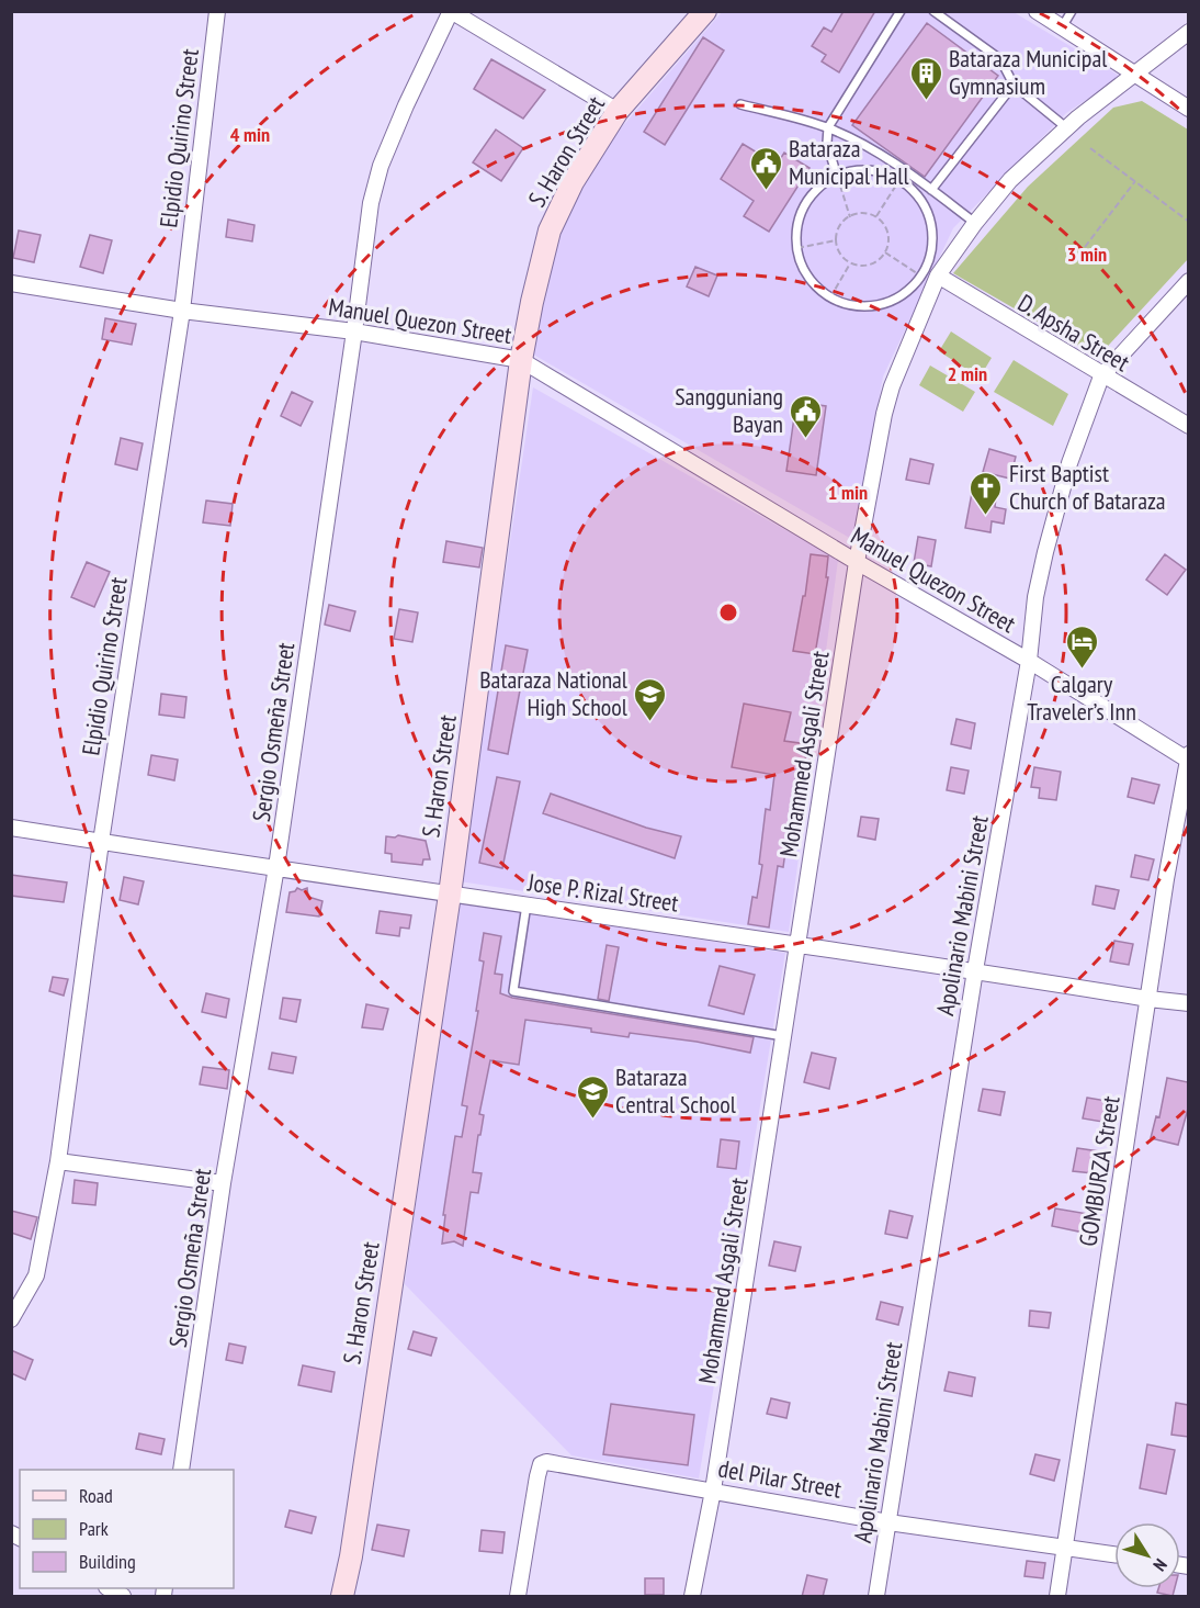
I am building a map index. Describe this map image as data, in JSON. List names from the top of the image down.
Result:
{
  "streets": {
    "street": [
      "Elpidio Quirino Street",
      "S. Haron Street",
      "Manuel Quezon Street",
      "D. Apsha Street",
      "Sergio Osmeña Street",
      "Mohammed Asgali Street",
      "Jose P. Rizal Street",
      "Apolinario Mabini Street",
      "GOMBURZA Street",
      "del Pilar Street"
    ]
  },
  "crossings": [
    ["Elpidio Quirino Street", "Manuel Quezon Street"],
    ["Elpidio Quirino Street", "Jose P. Rizal Street"],
    ["S. Haron Street", "Manuel Quezon Street"],
    ["S. Haron Street", "Jose P. Rizal Street"],
    ["Manuel Quezon Street", "Sergio Osmeña Street"],
    ["Manuel Quezon Street", "Mohammed Asgali Street"],
    ["Manuel Quezon Street", "Apolinario Mabini Street"],
    ["Manuel Quezon Street", "GOMBURZA Street"],
    ["D. Apsha Street", "Mohammed Asgali Street"],
    ["D. Apsha Street", "Apolinario Mabini Street"],
    ["Sergio Osmeña Street", "Jose P. Rizal Street"],
    ["Mohammed Asgali Street", "Jose P. Rizal Street"],
    ["Mohammed Asgali Street", "del Pilar Street"],
    ["Jose P. Rizal Street", "Apolinario Mabini Street"],
    ["Jose P. Rizal Street", "GOMBURZA Street"],
    ["Apolinario Mabini Street", "del Pilar Street"],
    ["GOMBURZA Street", "del Pilar Street"]
  ],
  "places": {
    "building": ["Bataraza Municipal Gymnasium"],
    "public building": ["Bataraza Municipal Hall", "Sangguniang Bayan"],
    "church": ["First Baptist Church of Bataraza"],
    "hotel": ["Calgary Traveler’s Inn"],
    "school or university": ["Bataraza National High School", "Bataraza Central School"]
  },
  "legend": ["Road", "Park", "Building"],
  "north": "bottom right",
  "rings": [
    "4 min",
    "3 min",
    "2 min",
    "1 min"
  ]
}
